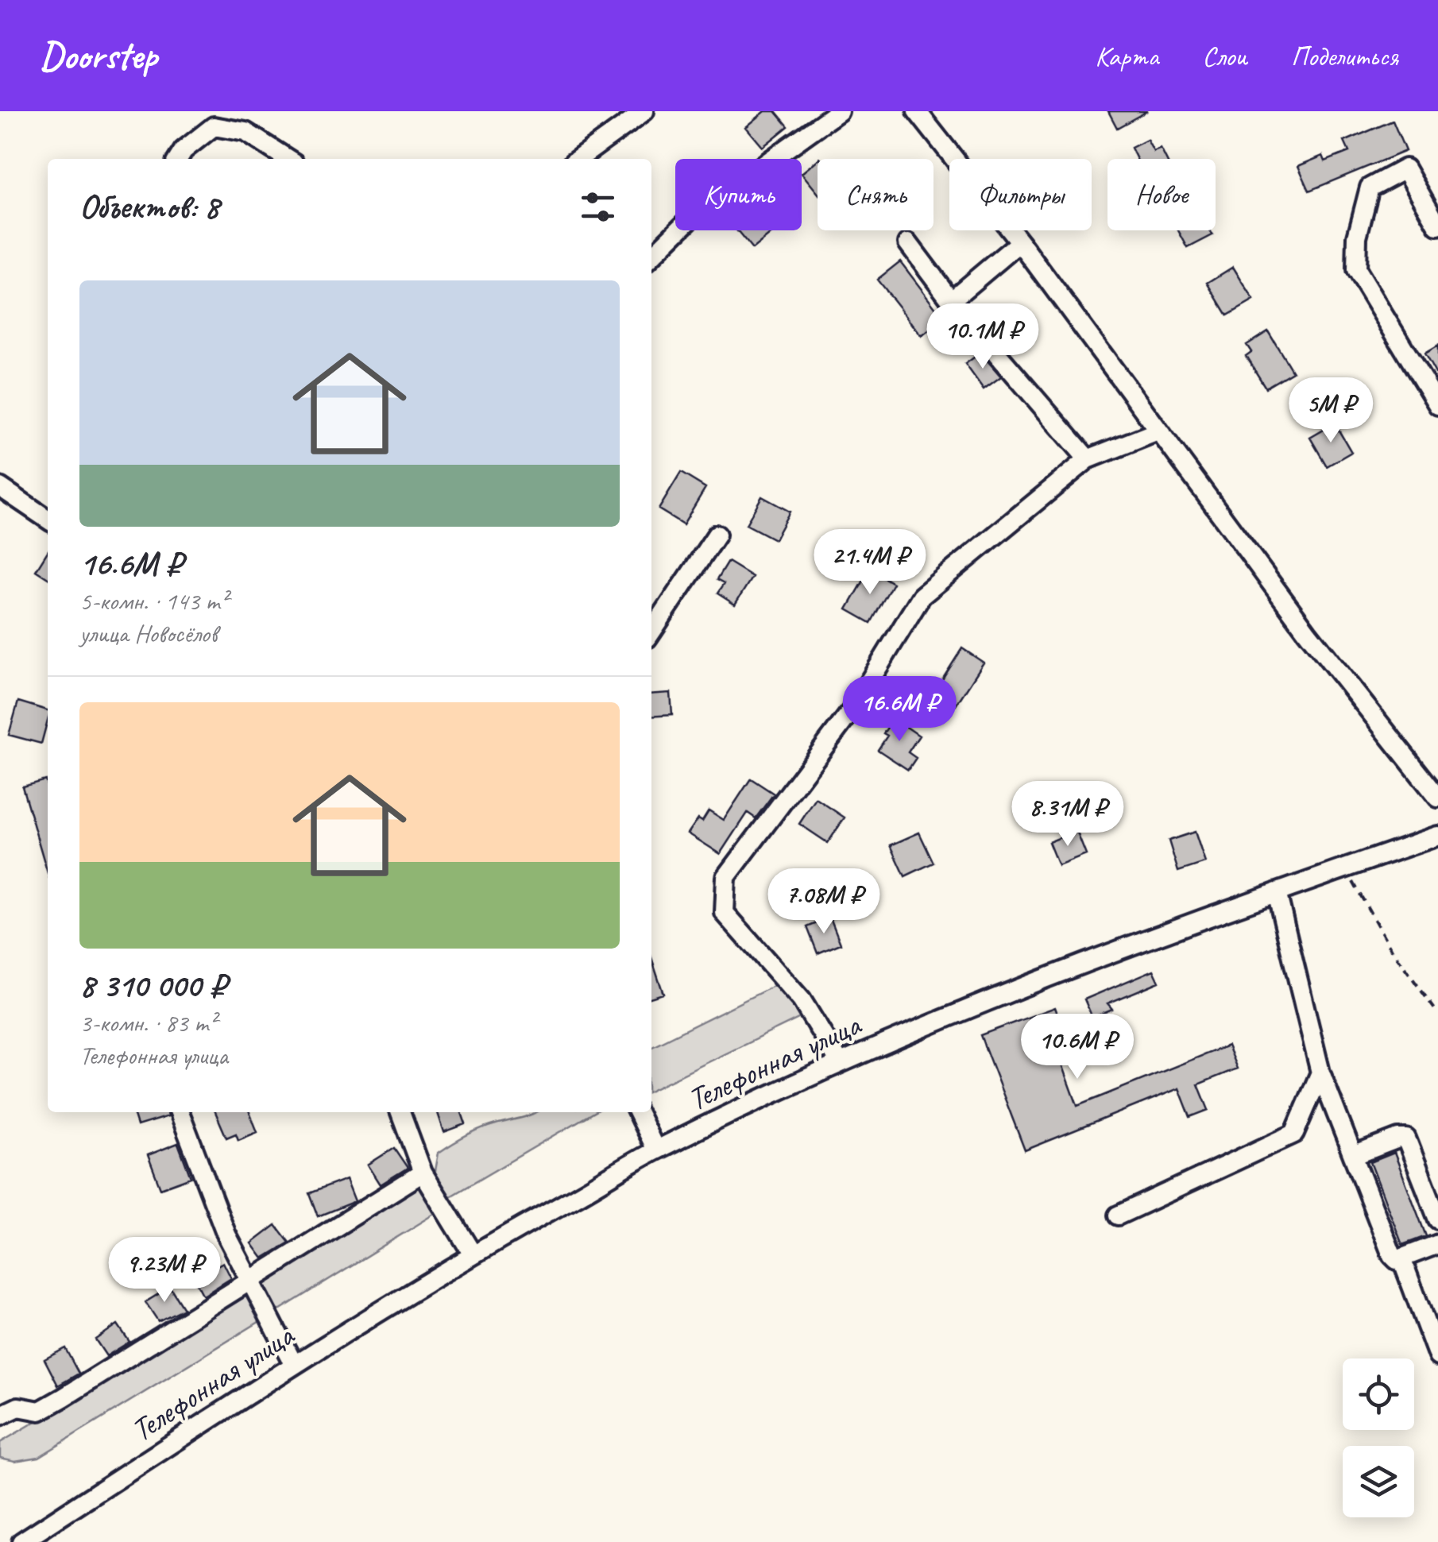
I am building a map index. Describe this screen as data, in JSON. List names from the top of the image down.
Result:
{
  "streets": {
    "street": ["Телефонная улица"]
  },
  "page": {
    "header": "Doorstep",
    "nav": ["Карта", "Слои", "Поделиться"],
    "chip": [
      "Купить",
      "Снять",
      "Фильтры",
      "Новое"
    ],
    "heading": "Объектов: 8",
    "list": [
      {
        "name": "16.6M ₽",
        "note": "5-комн. · 143 m² · улица Новосёлов"
      },
      {
        "name": "8 310 000 ₽",
        "note": "3-комн. · 83 m² · Телефонная улица"
      }
    ],
    "price": [
      "10.1M ₽",
      "5M ₽",
      "21.4M ₽",
      "16.6M ₽",
      "8.31M ₽",
      "7.08M ₽",
      "10.6M ₽",
      "9.23M ₽"
    ]
  }
}
